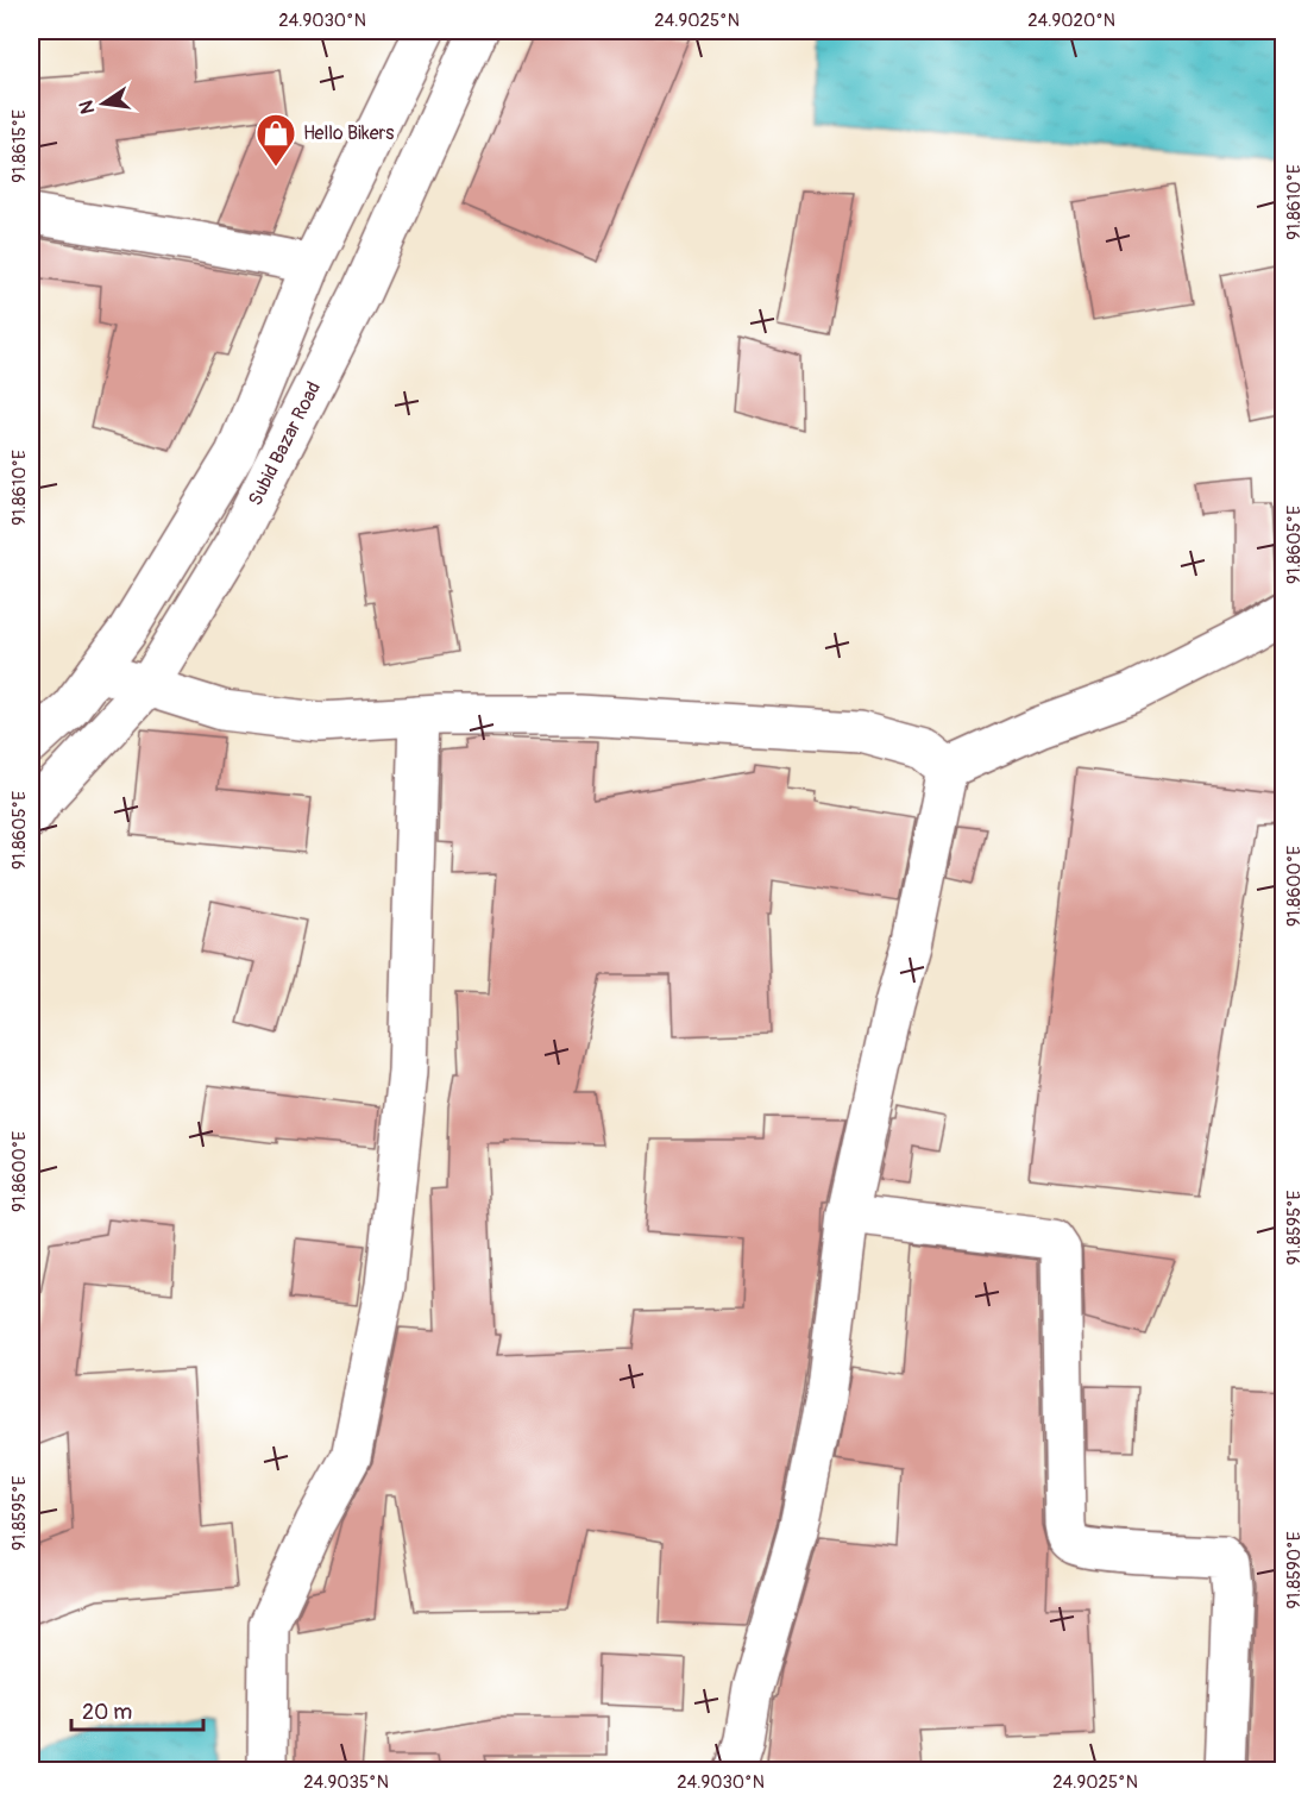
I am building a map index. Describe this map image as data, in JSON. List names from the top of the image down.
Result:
{
  "streets": {
    "street": ["Subid Bazar Road"]
  },
  "places": {
    "shop": ["Hello Bikers"]
  },
  "scale_bar": "20 m",
  "north": "left",
  "coordinates": [
    "24.9030°N",
    "24.9025°N",
    "24.9020°N",
    "91.8615°E",
    "91.8610°E",
    "91.8605°E",
    "91.8600°E",
    "91.8595°E",
    "91.8590°E",
    "24.9035°N"
  ]
}
